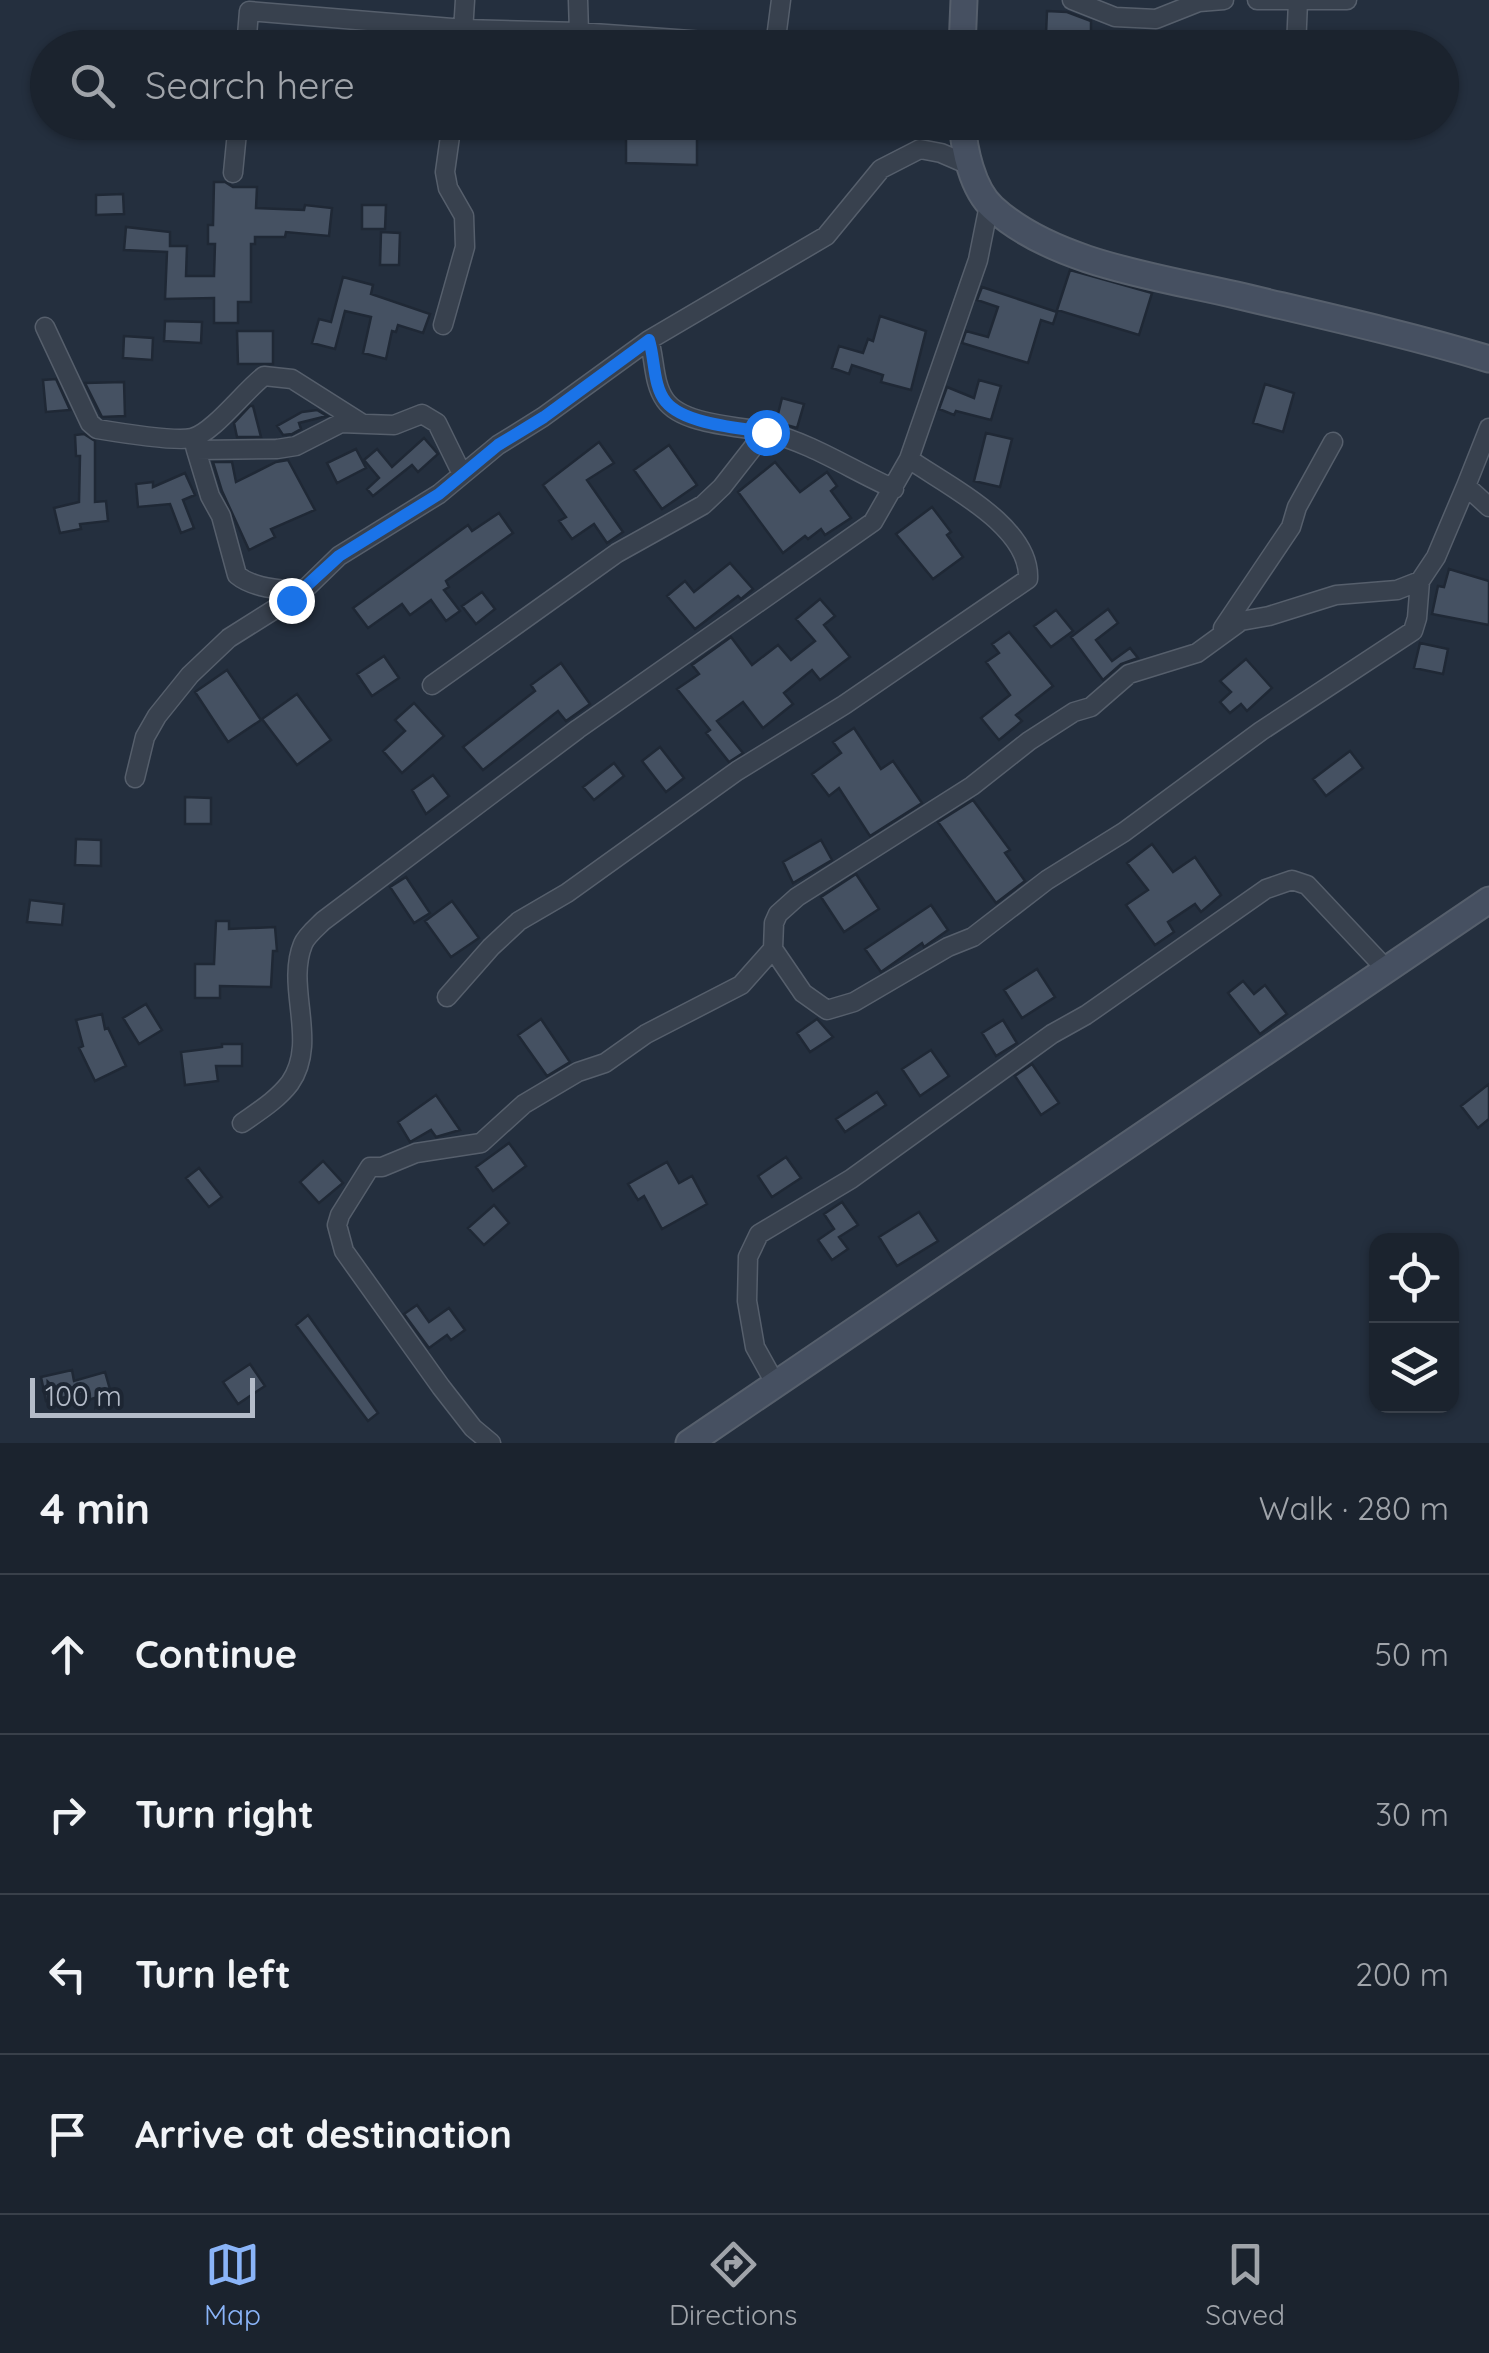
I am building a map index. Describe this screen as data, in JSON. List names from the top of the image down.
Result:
{
  "scale_bar": "100 m",
  "page": {
    "search": "Search here",
    "scale": "100 m",
    "heading": ["4 min", "Walk · 280 m"],
    "list": [
      ["Continue", "50 m"],
      ["Turn right", "30 m"],
      ["Turn left", "200 m"],
      "Arrive at destination"
    ],
    "nav": ["Map", "Directions", "Saved"]
  }
}
